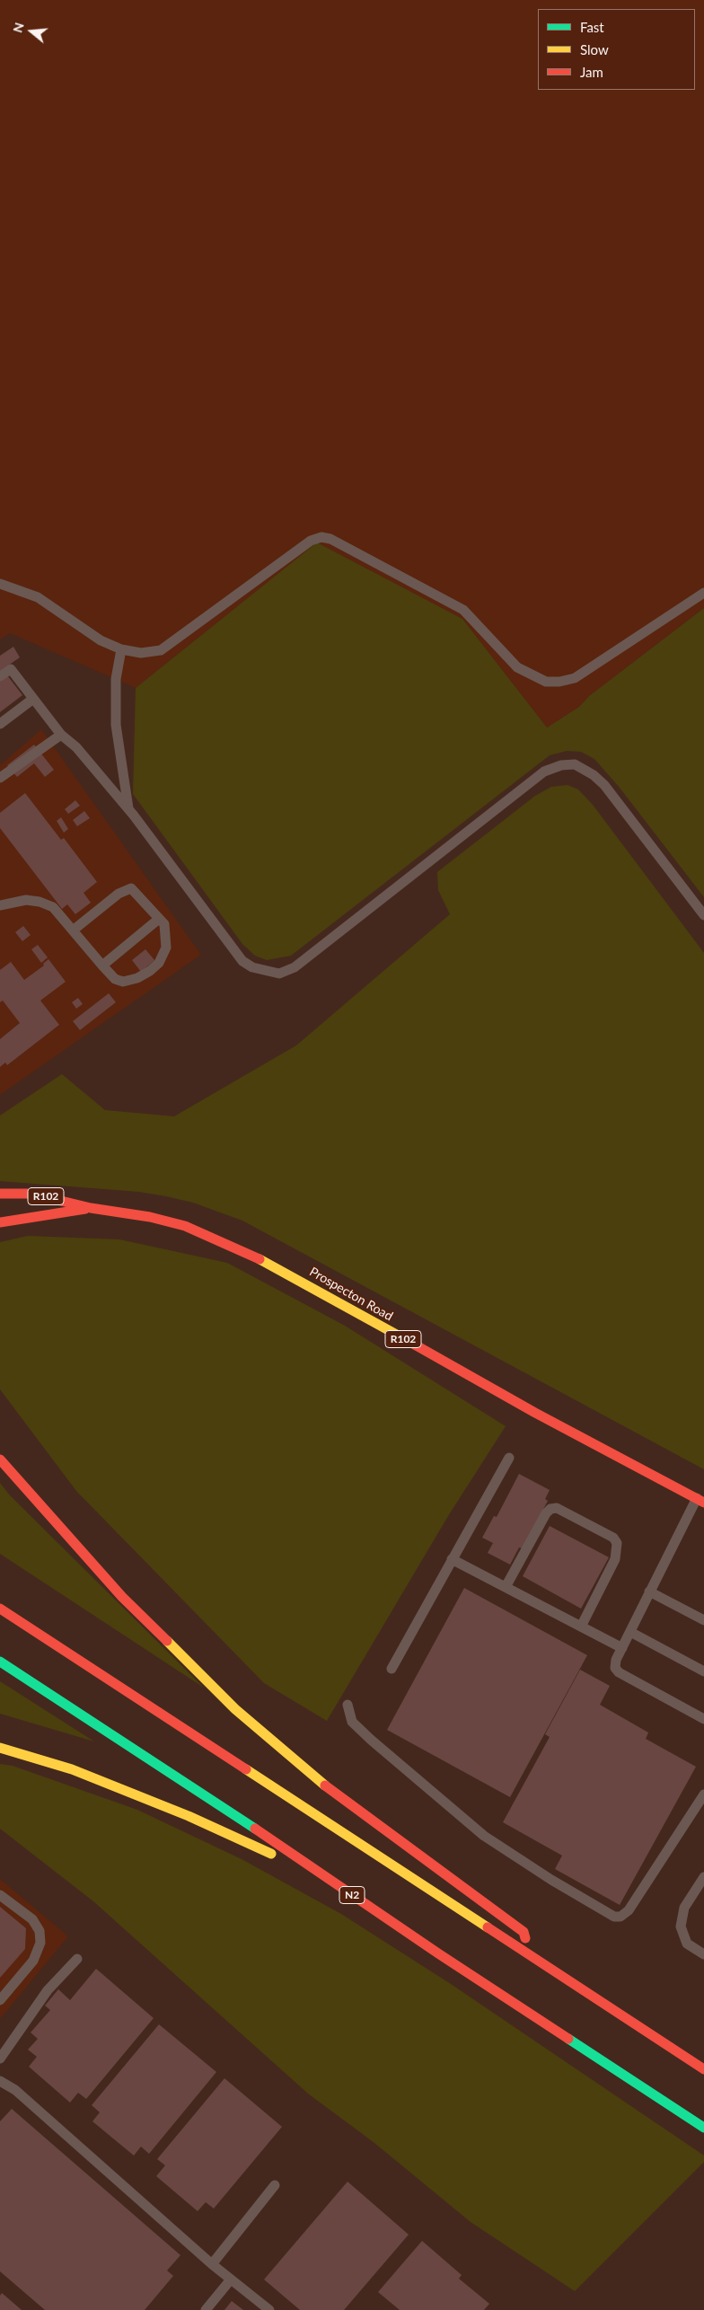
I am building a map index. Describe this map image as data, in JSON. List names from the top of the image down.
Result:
{
  "streets": {
    "main road": ["R102", "Prospecton Road", "N2"]
  },
  "legend": ["Fast", "Slow", "Jam"],
  "north": "left"
}
